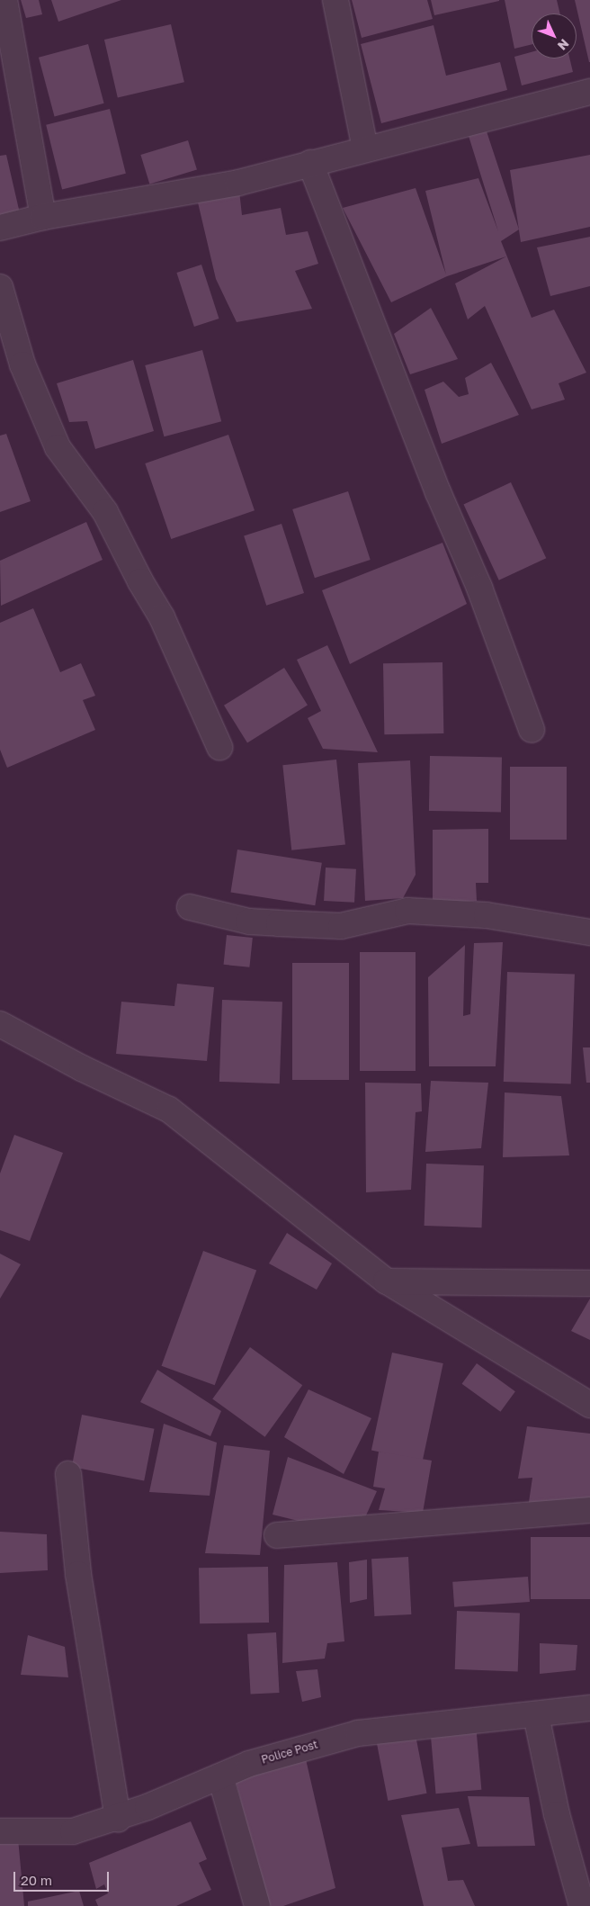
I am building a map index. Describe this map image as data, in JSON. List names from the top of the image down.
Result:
{
  "streets": {
    "street": ["Police Post"]
  },
  "scale_bar": "20 m",
  "north": "bottom right"
}
